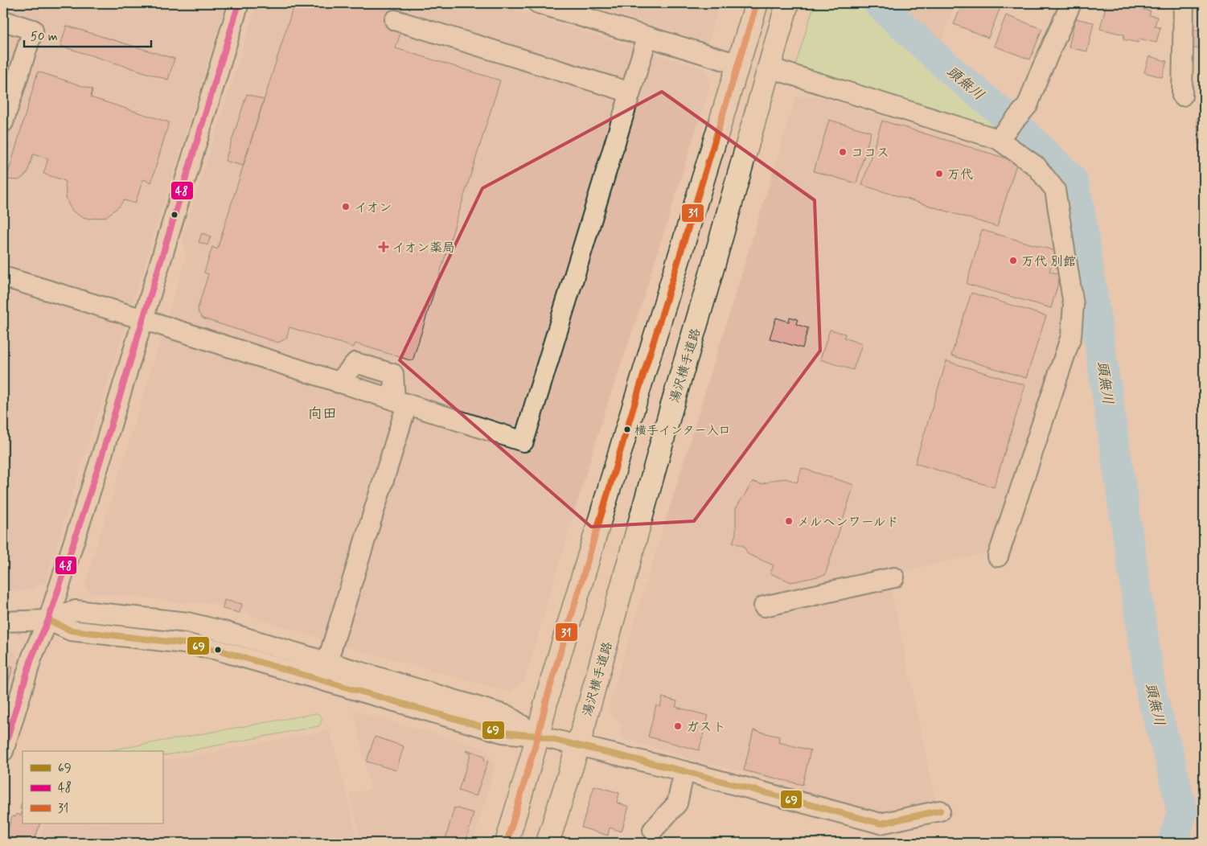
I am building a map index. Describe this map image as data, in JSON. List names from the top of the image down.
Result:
{
  "streets": {
    "highway": ["湯沢横手道路"]
  },
  "districts": ["向田"],
  "water": ["頭無川"],
  "places": {
    "other": [
      "ココス",
      "万代",
      "イオン",
      "万代 別館",
      "横手インター入口",
      "メルヘンワールド",
      "ガスト"
    ],
    "health": ["イオン薬局"]
  },
  "lines": ["transit line 48", "transit line 31", "transit line 69"],
  "legend": ["69", "48", "31"],
  "scale_bar": "50 m"
}
